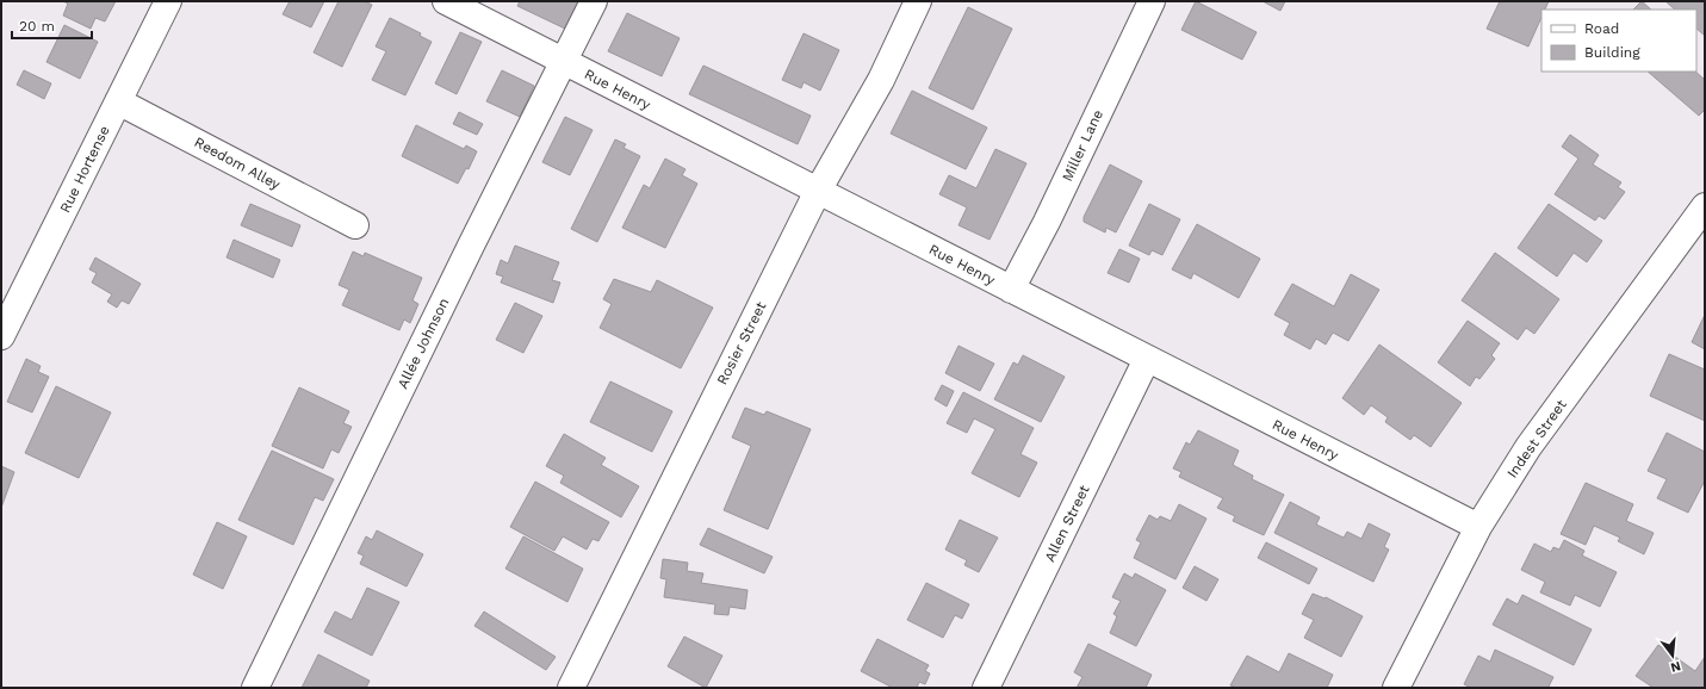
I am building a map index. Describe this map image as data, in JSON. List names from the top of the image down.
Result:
{
  "streets": {
    "street": [
      "Rue Henry",
      "Miller Lane",
      "Reedom Alley",
      "Rue Hortense",
      "Allée Johnson",
      "Rosier Street",
      "Indest Street",
      "Allen Street"
    ]
  },
  "crossings": [
    ["Rue Henry", "Miller Lane"],
    ["Rue Henry", "Allée Johnson"],
    ["Rue Henry", "Rosier Street"],
    ["Rue Henry", "Indest Street"],
    ["Rue Henry", "Allen Street"],
    ["Reedom Alley", "Rue Hortense"]
  ],
  "legend": ["Road", "Building"],
  "scale_bar": "20 m",
  "north": "bottom"
}
